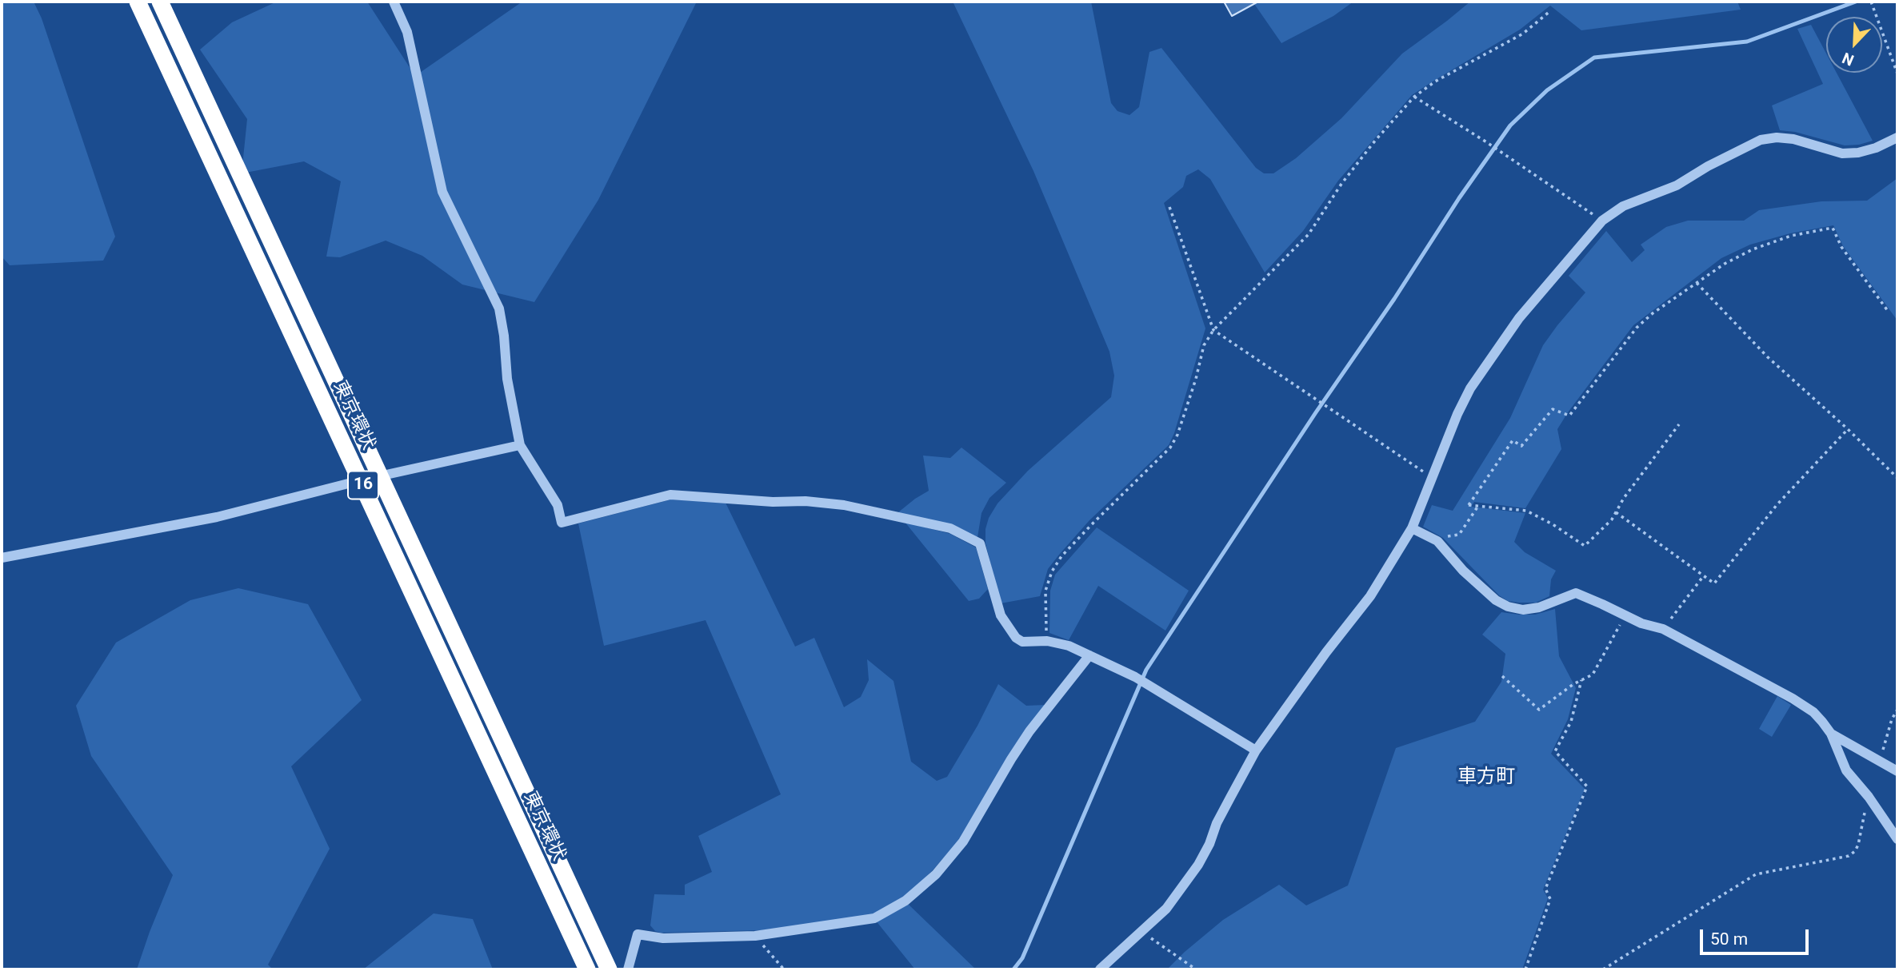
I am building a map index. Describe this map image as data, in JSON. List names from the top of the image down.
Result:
{
  "streets": {
    "highway": ["東京環状", "16"]
  },
  "districts": ["車方町"],
  "scale_bar": "50 m",
  "north": "bottom left"
}
